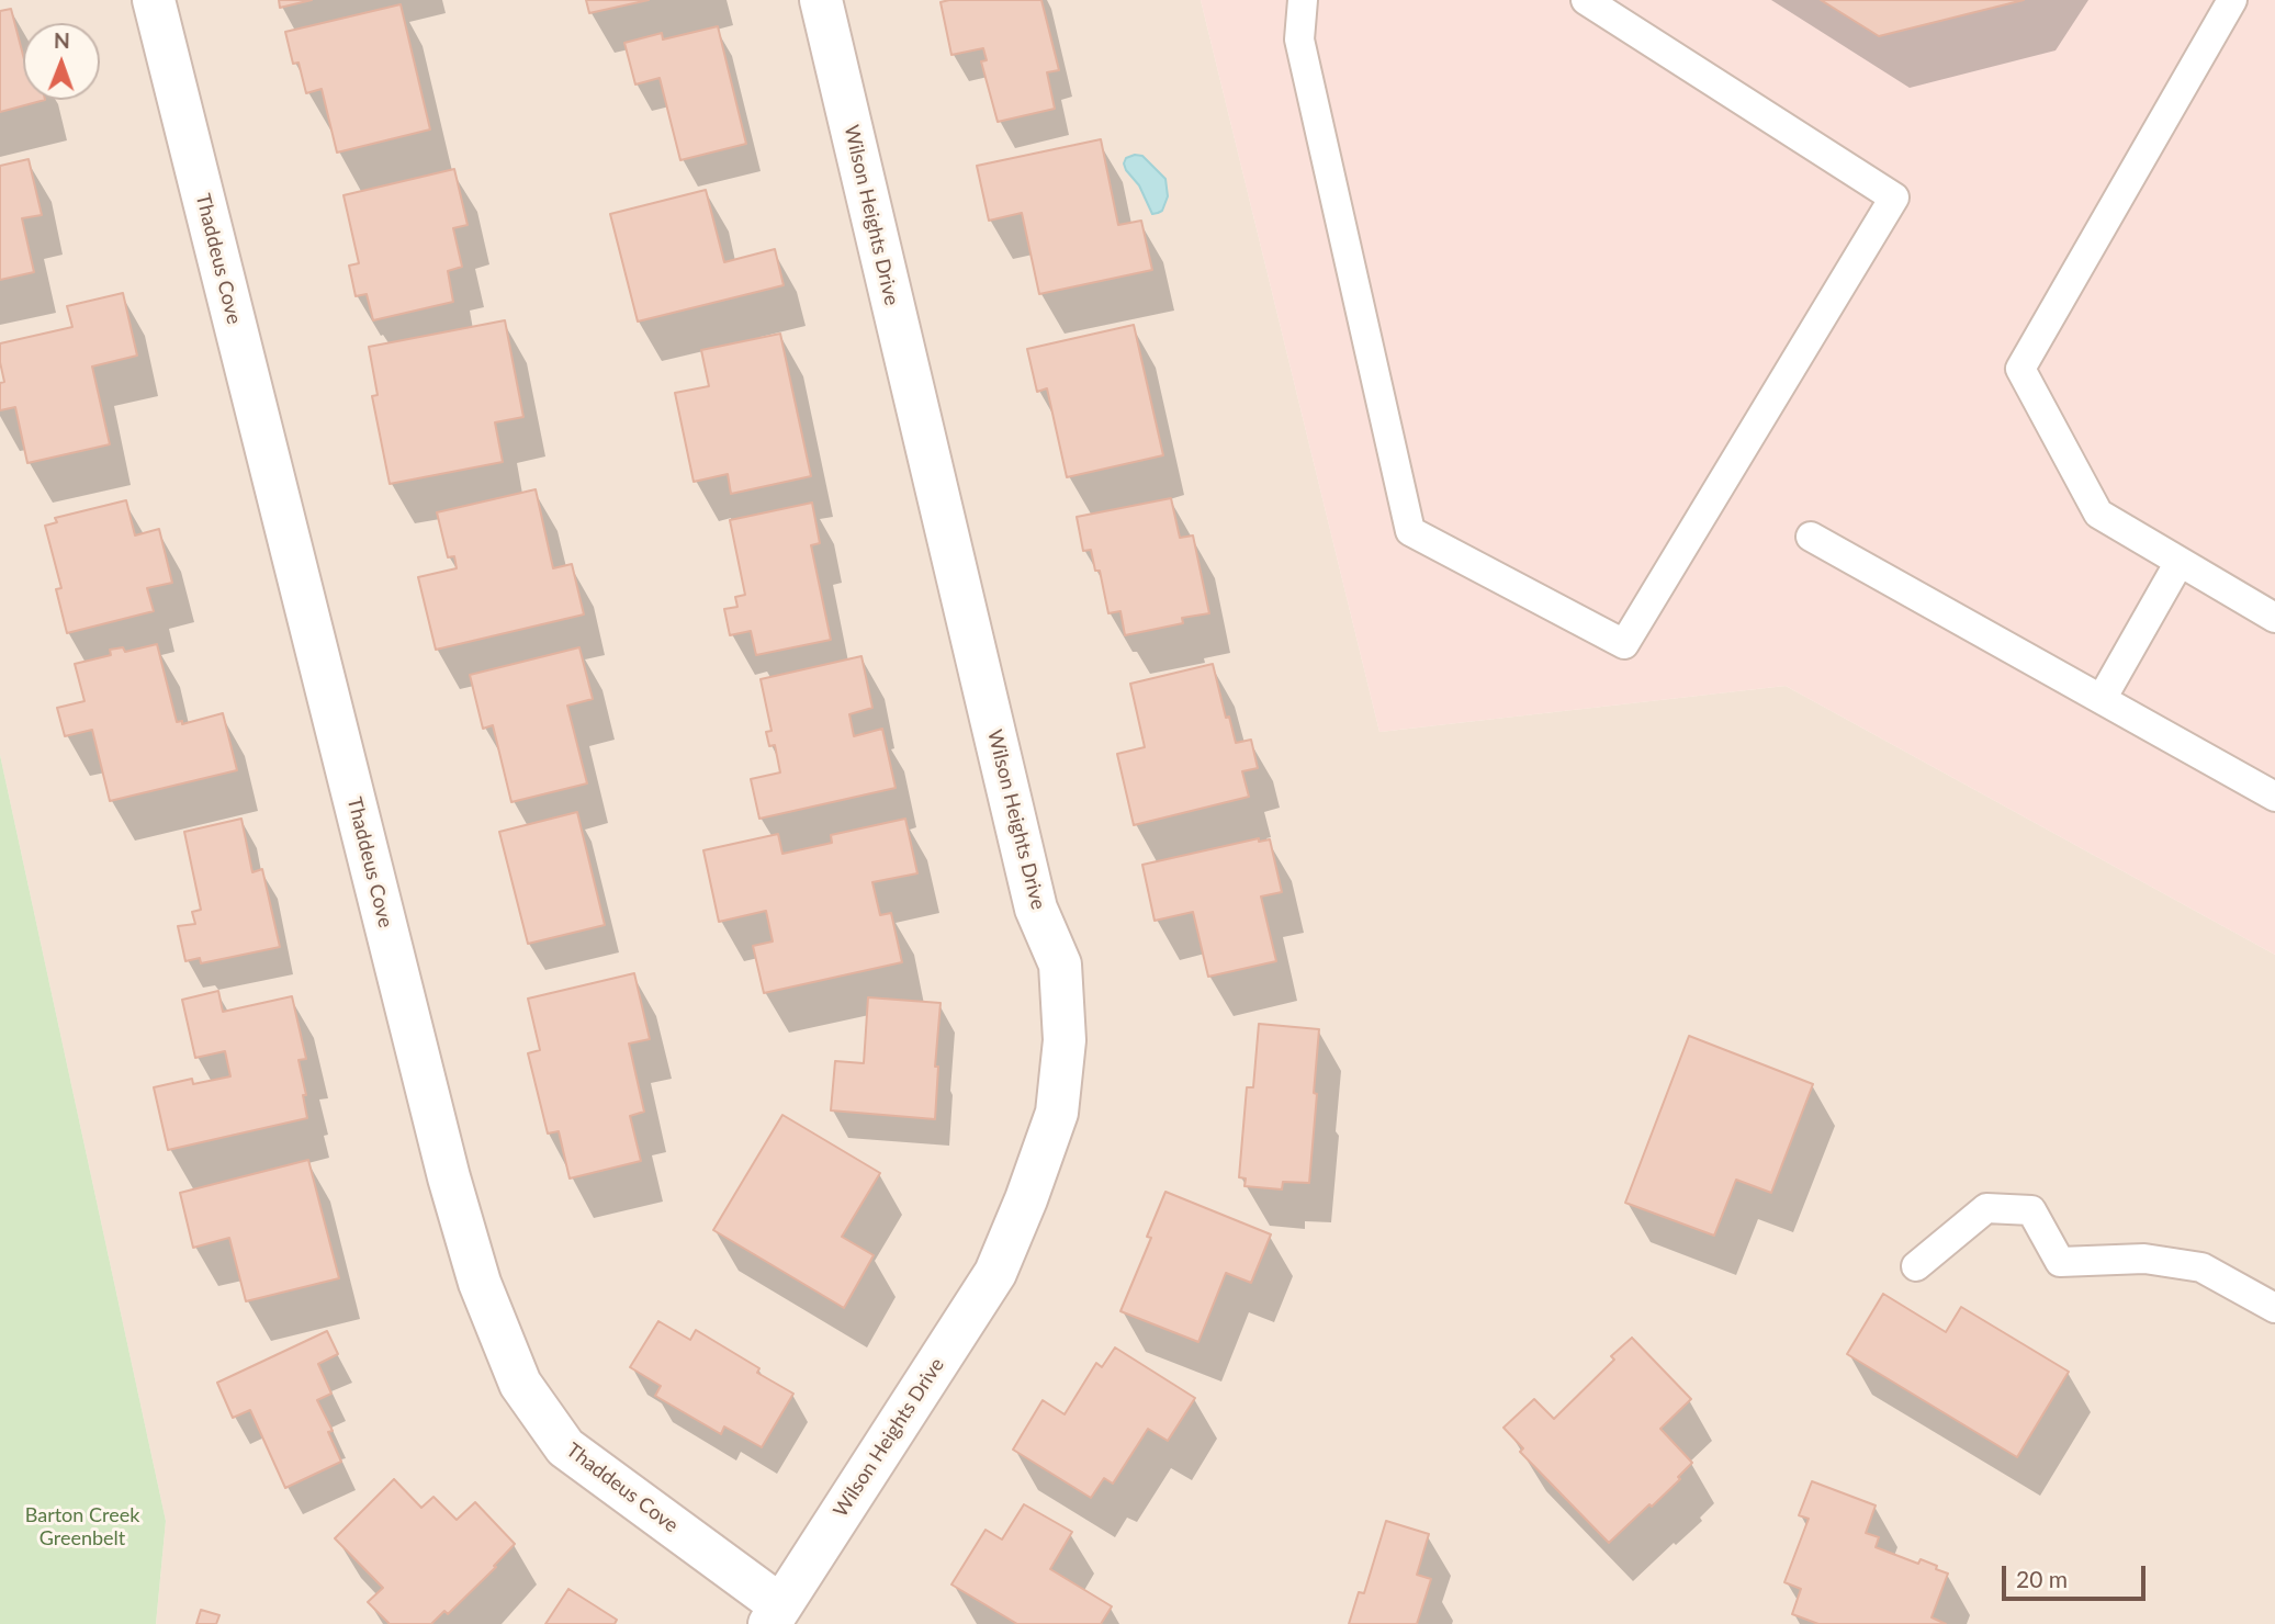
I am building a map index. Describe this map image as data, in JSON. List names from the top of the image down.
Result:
{
  "streets": {
    "street": ["Wilson Heights Drive", "Thaddeus Cove"]
  },
  "crossings": [
    ["Wilson Heights Drive", "Thaddeus Cove"]
  ],
  "parks": ["Barton Creek Greenbelt"],
  "scale_bar": "20 m",
  "north": "top"
}
